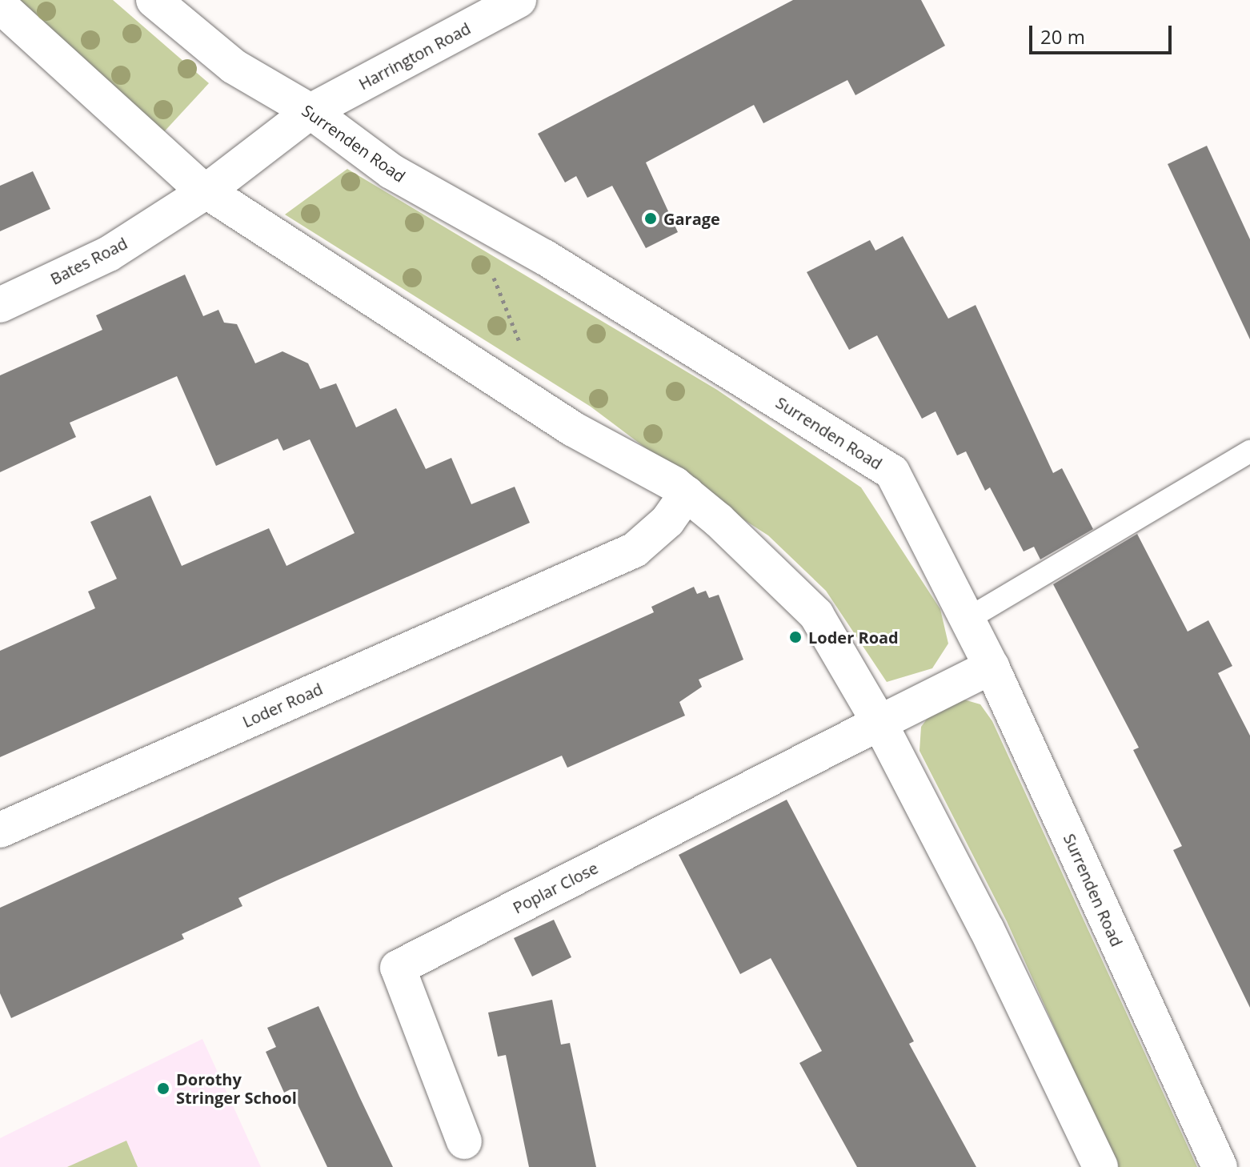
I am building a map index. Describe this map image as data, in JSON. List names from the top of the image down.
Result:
{
  "streets": {
    "street": [
      "Harrington Road",
      "Surrenden Road",
      "Bates Road",
      "Loder Road",
      "Poplar Close"
    ]
  },
  "crossings": [
    ["Harrington Road", "Surrenden Road"],
    ["Harrington Road", "Bates Road"]
  ],
  "places": ["Garage", "Loder Road", "Dorothy Stringer School"],
  "scale_bar": "20 m"
}
